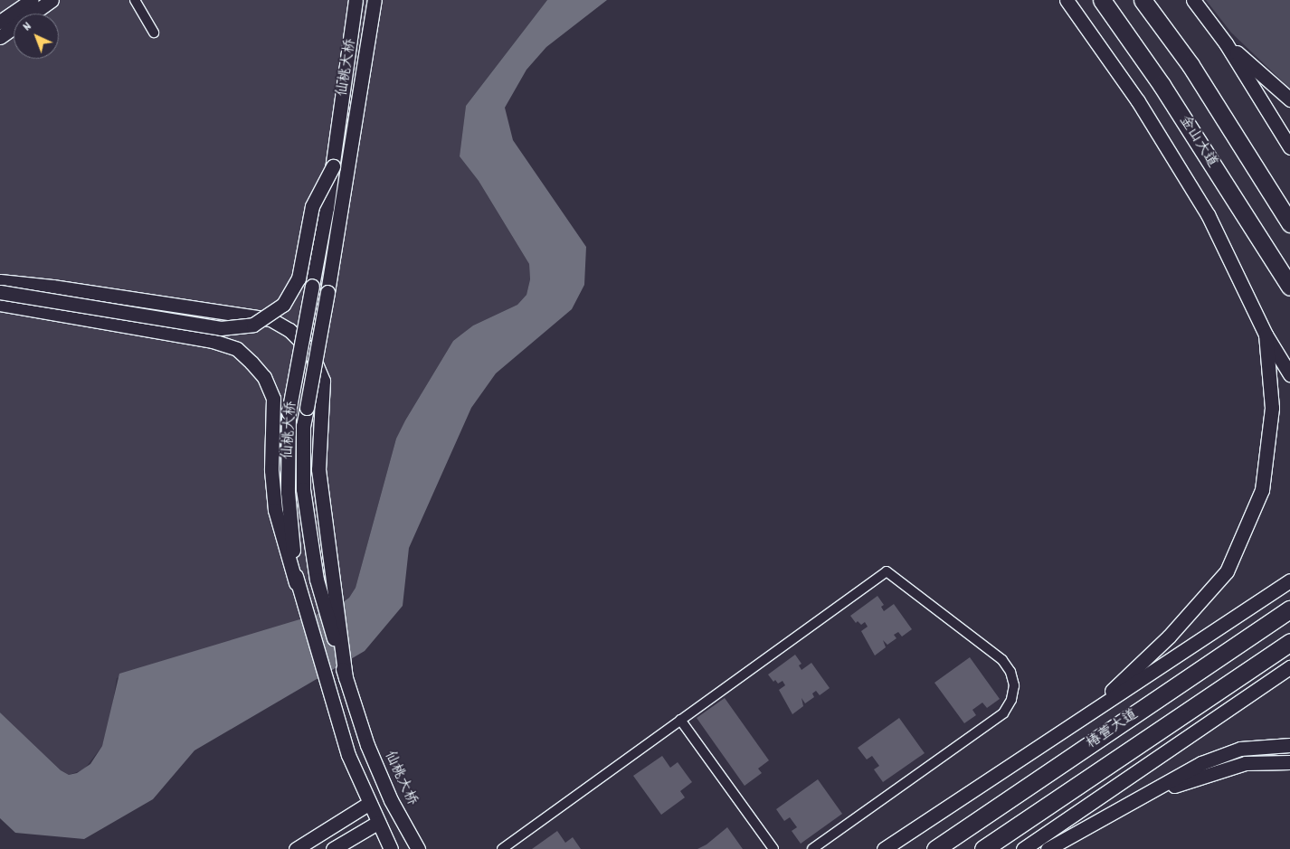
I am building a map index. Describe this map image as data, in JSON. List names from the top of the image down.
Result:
{
  "streets": {
    "highway": ["金山大道", "椿萱大道"],
    "main road": ["仙桃大桥"]
  },
  "north": "top left"
}
